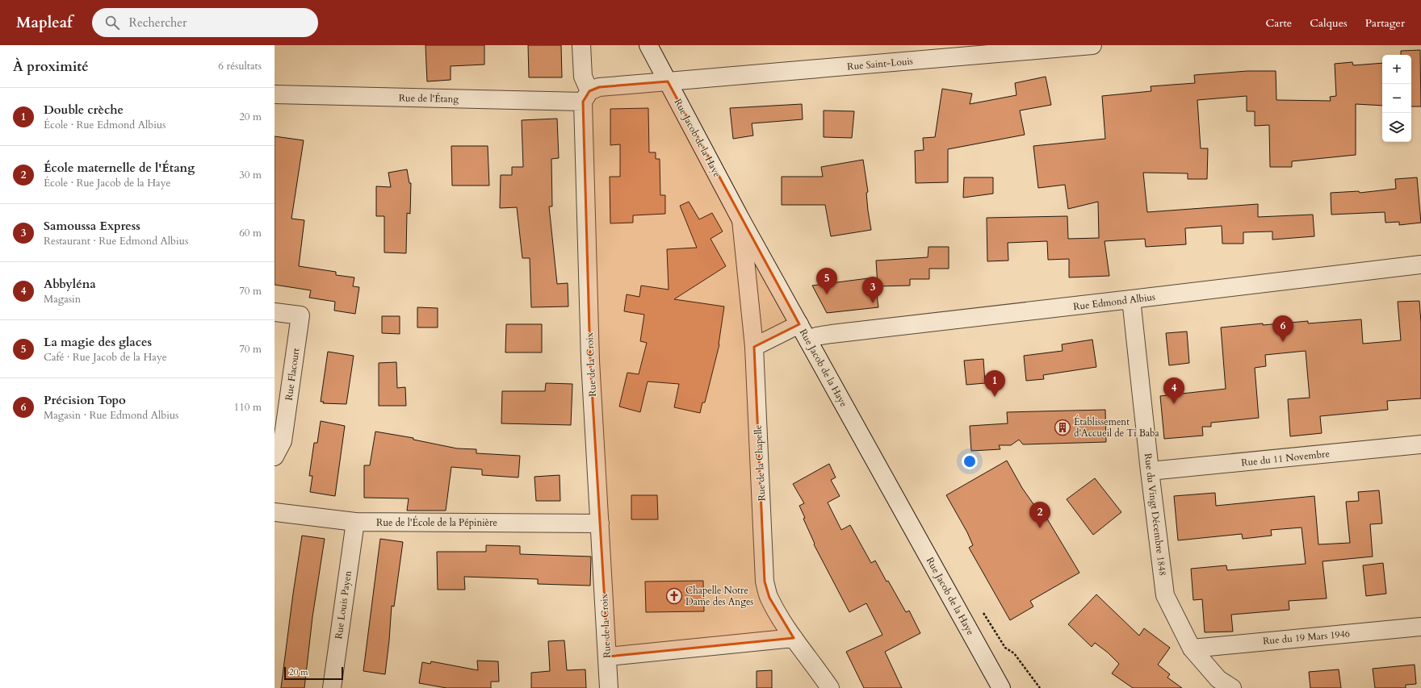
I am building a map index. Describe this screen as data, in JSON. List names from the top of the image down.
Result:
{
  "streets": {
    "street": [
      "Rue Saint-Louis",
      "Rue de l'Étang",
      "Rue Jacob de la Haye",
      "Rue Edmond Albius",
      "Rue de la Croix",
      "Rue Flacourt",
      "Rue du 11 Novembre",
      "Rue de la Chapelle",
      "Rue du Vingt Décembre 1848",
      "Rue de l'École de la Pépinière",
      "Rue Louis Payen",
      "Rue du 19 Mars 1946"
    ]
  },
  "crossings": [
    ["Rue Saint-Louis", "Rue de l'Étang"],
    ["Rue Saint-Louis", "Rue Jacob de la Haye"],
    ["Rue Saint-Louis", "Rue de la Croix"],
    ["Rue de l'Étang", "Rue de la Croix"],
    ["Rue Jacob de la Haye", "Rue Edmond Albius"],
    ["Rue Jacob de la Haye", "Rue de la Chapelle"],
    ["Rue Edmond Albius", "Rue du Vingt Décembre 1848"],
    ["Rue de la Croix", "Rue de l'École de la Pépinière"],
    ["Rue du 11 Novembre", "Rue du Vingt Décembre 1848"],
    ["Rue du Vingt Décembre 1848", "Rue du 19 Mars 1946"],
    ["Rue de l'École de la Pépinière", "Rue Louis Payen"]
  ],
  "places": {
    "building": ["Établissement d'Accueil de Ti Baba"],
    "church": ["Chapelle Notre Dame des Anges"]
  },
  "scale_bar": "20 m",
  "page": {
    "header": "Mapleaf",
    "search": "Rechercher",
    "nav": ["Carte", "Calques", "Partager"],
    "heading": ["À proximité", "6 résultats"],
    "map_buttons": ["+", "−"],
    "list": [
      {
        "mark": "1",
        "name": "Double crèche",
        "note": "École · Rue Edmond Albius",
        "value": "20 m"
      },
      {
        "mark": "2",
        "name": "École maternelle de l'Étang",
        "note": "École · Rue Jacob de la Haye",
        "value": "30 m"
      },
      {
        "mark": "3",
        "name": "Samoussa Express",
        "note": "Restaurant · Rue Edmond Albius",
        "value": "60 m"
      },
      {
        "mark": "4",
        "name": "Abbyléna",
        "note": "Magasin",
        "value": "70 m"
      },
      {
        "mark": "5",
        "name": "La magie des glaces",
        "note": "Café · Rue Jacob de la Haye",
        "value": "70 m"
      },
      {
        "mark": "6",
        "name": "Précision Topo",
        "note": "Magasin · Rue Edmond Albius",
        "value": "110 m"
      }
    ],
    "pins": [
      "5",
      "3",
      "6",
      "1",
      "4",
      "2"
    ],
    "scale": "20 m"
  }
}
